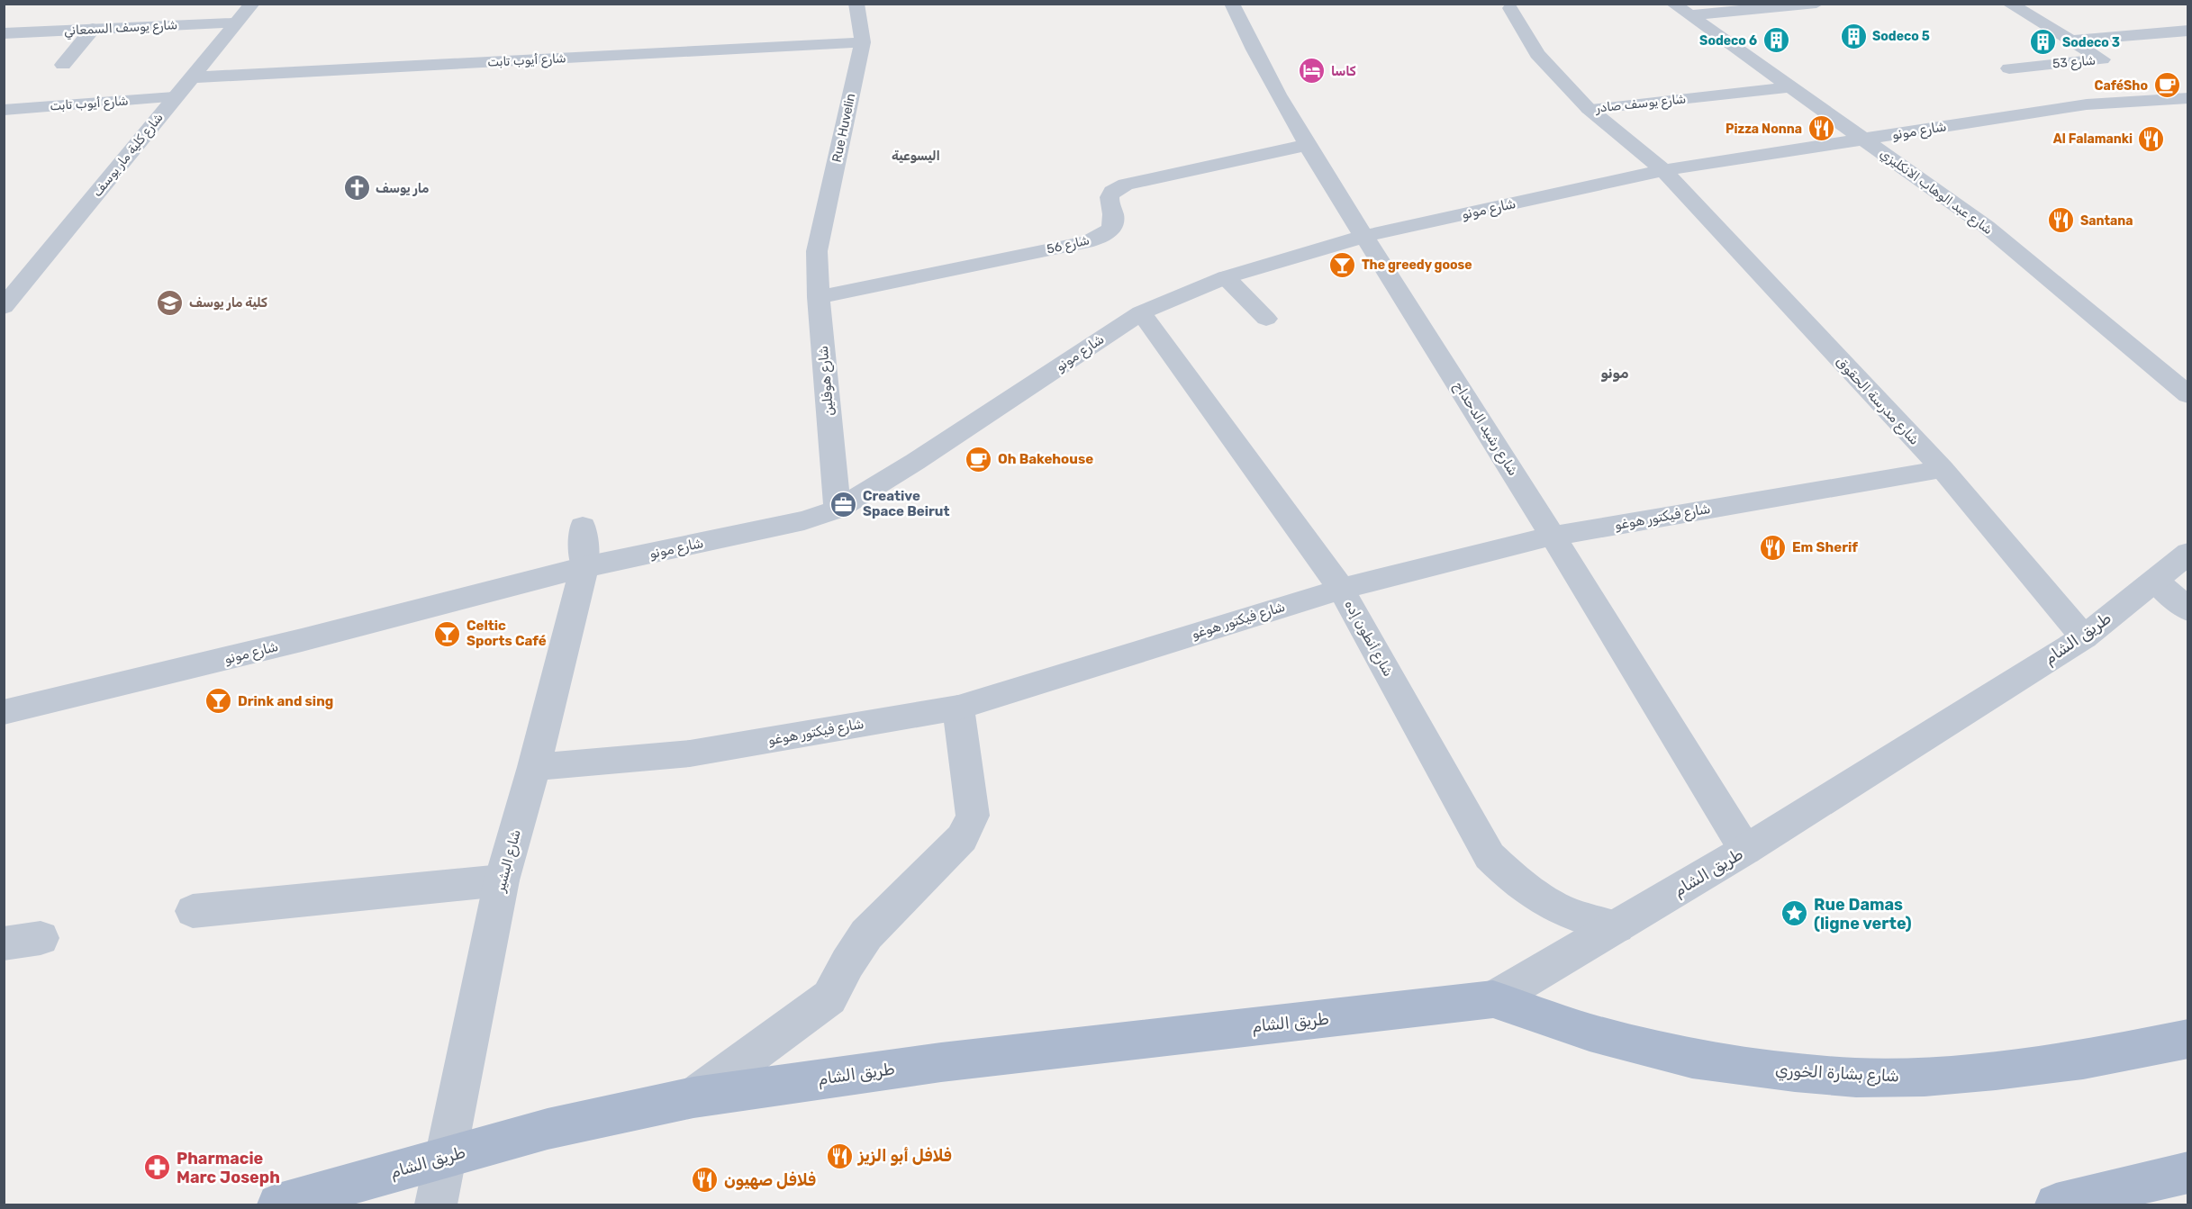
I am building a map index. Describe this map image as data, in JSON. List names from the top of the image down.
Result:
{
  "streets": {
    "main road": ["طريق الشام", "شارع بشارة الخوري"],
    "street": [
      "شارع يوسف السمعاني",
      "شارع أيوب تابت",
      "شارع 53",
      "شارع يوسف صادر",
      "Rue Huvelin",
      "شارع مونو",
      "شارع كلية مار يوسف",
      "شارع عبد الوهاب الانكليزي",
      "شارع 56",
      "شارع هوفلين",
      "شارع مدرسة الحقوق",
      "شارع رشيد الدحداح",
      "شارع فيكتور هوغو",
      "شارع أنطون إده",
      "شارع البشير"
    ]
  },
  "crossings": [
    ["شارع يوسف السمعاني", "شارع كلية مار يوسف"],
    ["شارع أيوب تابت", "Rue Huvelin"],
    ["شارع أيوب تابت", "شارع كلية مار يوسف"],
    ["شارع يوسف صادر", "شارع مونو"],
    ["شارع يوسف صادر", "شارع عبد الوهاب الانكليزي"],
    ["شارع يوسف صادر", "شارع مدرسة الحقوق"],
    ["Rue Huvelin", "شارع هوفلين"],
    ["شارع مونو", "شارع عبد الوهاب الانكليزي"],
    ["شارع مونو", "شارع هوفلين"],
    ["شارع مونو", "شارع مدرسة الحقوق"],
    ["شارع مونو", "شارع رشيد الدحداح"],
    ["شارع مونو", "شارع أنطون إده"],
    ["شارع مونو", "شارع البشير"],
    ["شارع 56", "شارع هوفلين"],
    ["شارع 56", "شارع رشيد الدحداح"],
    ["شارع مدرسة الحقوق", "شارع فيكتور هوغو"],
    ["شارع مدرسة الحقوق", "طريق الشام"],
    ["شارع رشيد الدحداح", "شارع فيكتور هوغو"],
    ["شارع رشيد الدحداح", "طريق الشام"],
    ["شارع فيكتور هوغو", "شارع أنطون إده"],
    ["شارع فيكتور هوغو", "شارع البشير"],
    ["شارع أنطون إده", "طريق الشام"],
    ["طريق الشام", "شارع البشير"],
    ["طريق الشام", "شارع بشارة الخوري"]
  ],
  "districts": ["اليسوعية", "مونو"],
  "places": {
    "building": ["Sodeco 5", "Sodeco 6", "Sodeco 3"],
    "hotel": ["كاسا"],
    "cafe": ["CaféSho", "Oh Bakehouse"],
    "restaurant": [
      "Pizza Nonna",
      "Al Falamanki",
      "Santana",
      "Em Sherif",
      "فلافل أبو الزيز",
      "فلافل صهيون"
    ],
    "church": ["مار يوسف"],
    "bar": ["The greedy goose", "Celtic Sports Café", "Drink and sing"],
    "school or university": ["كلية مار يوسف"],
    "office": ["Creative Space Beirut"],
    "place": ["Rue Damas (ligne verte)"],
    "pharmacy": ["Pharmacie Marc Joseph"]
  }
}
